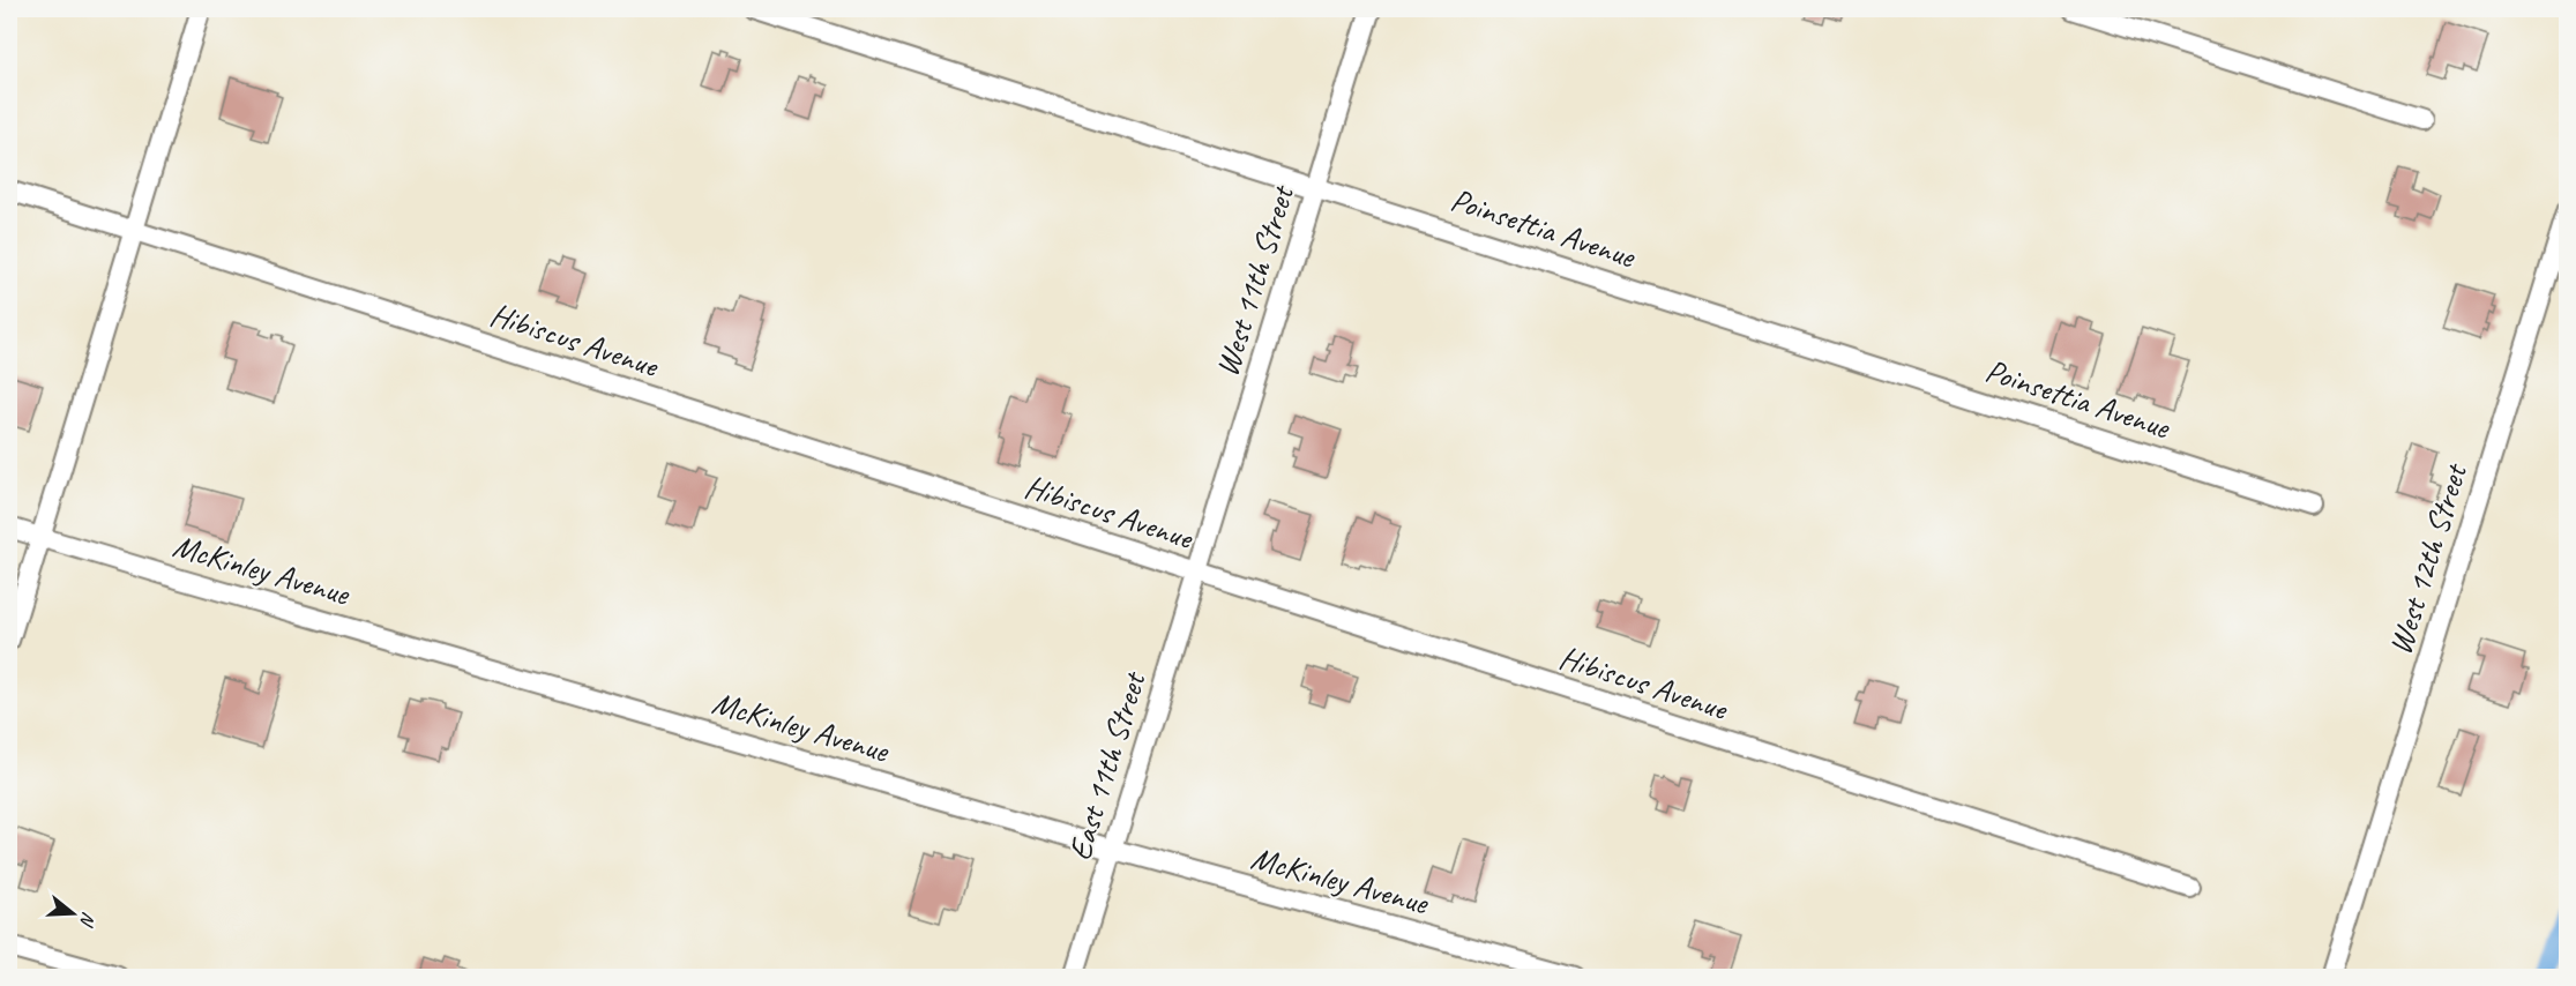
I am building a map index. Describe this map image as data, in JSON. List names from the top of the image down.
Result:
{
  "streets": {
    "street": [
      "Poinsettia Avenue",
      "West 11th Street",
      "Hibiscus Avenue",
      "West 12th Street",
      "McKinley Avenue",
      "East 11th Street"
    ]
  },
  "crossings": [
    ["Poinsettia Avenue", "West 11th Street"],
    ["West 11th Street", "Hibiscus Avenue"],
    ["West 11th Street", "East 11th Street"],
    ["Hibiscus Avenue", "East 11th Street"],
    ["McKinley Avenue", "East 11th Street"]
  ],
  "north": "right"
}
